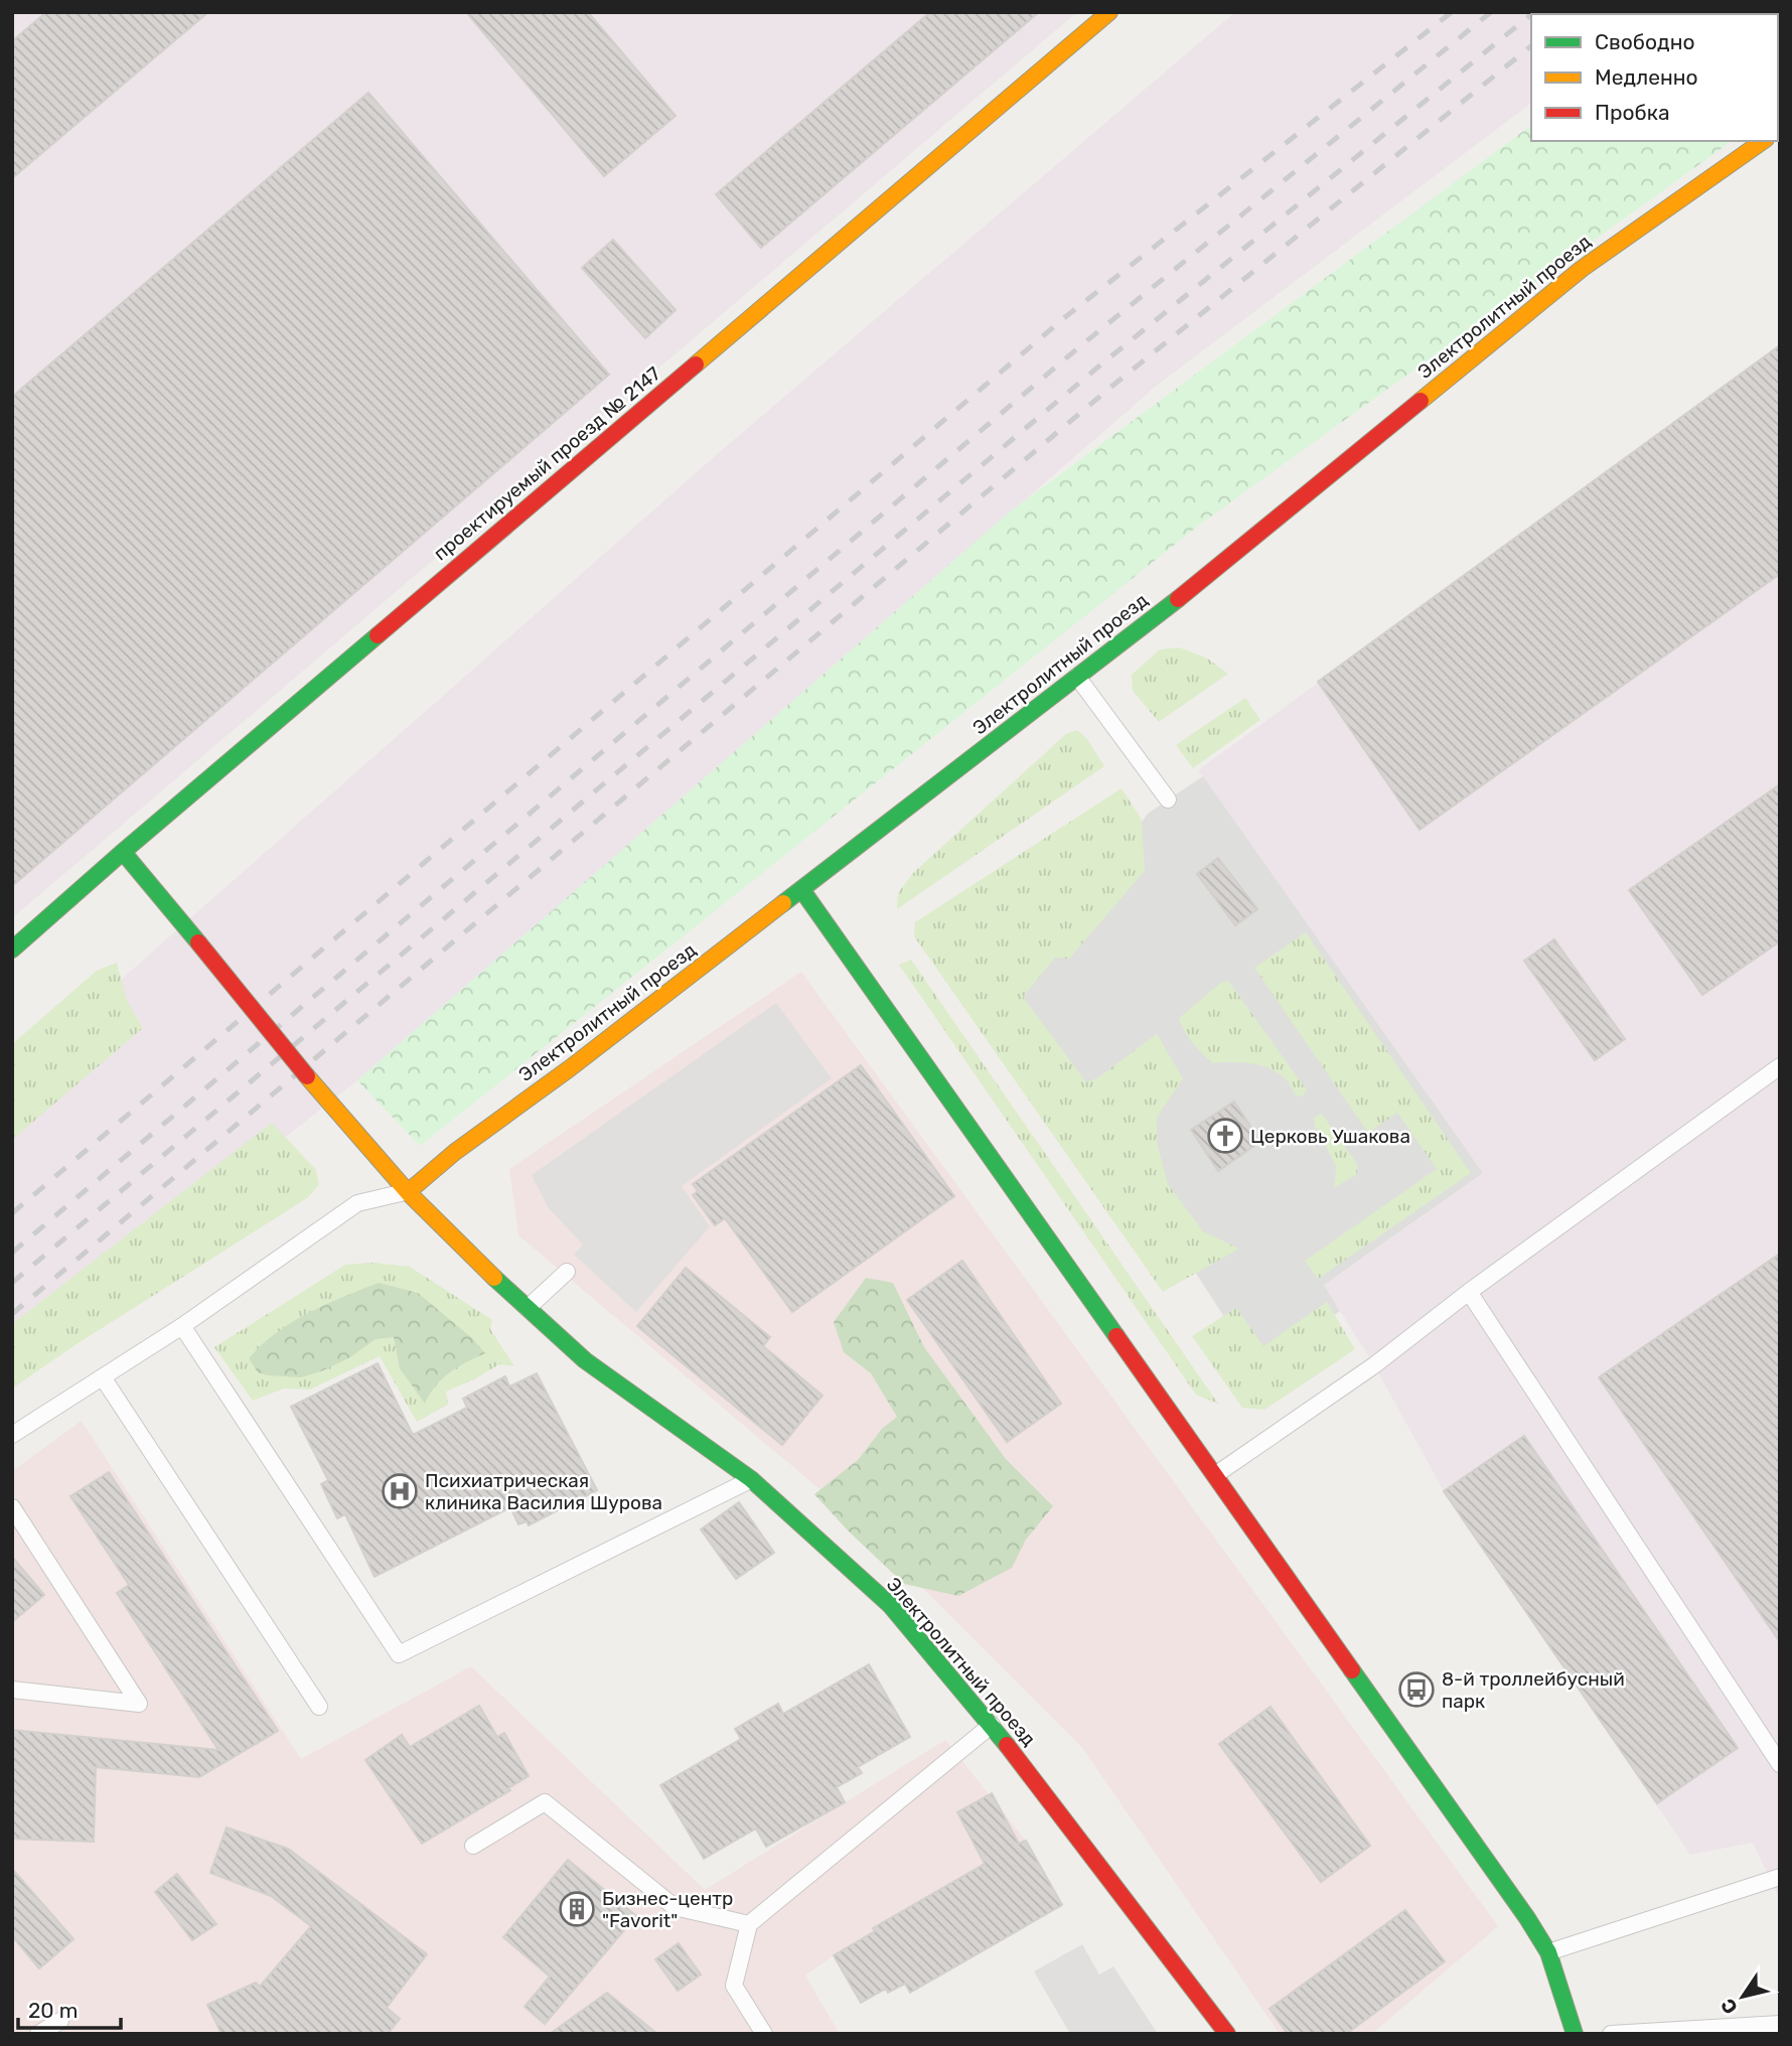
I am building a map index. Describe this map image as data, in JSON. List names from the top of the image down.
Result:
{
  "streets": {
    "street": ["Электролитный проезд", "проектируемый проезд № 2147"]
  },
  "places": {
    "church": ["Церковь Ушакова"],
    "hospital": ["Психиатрическая клиника Василия Шурова"],
    "bus stop": ["8-й троллейбусный парк"],
    "building": ["Бизнес-центр \"Favorit\""]
  },
  "legend": ["Свободно", "Медленно", "Пробка"],
  "scale_bar": "20 m",
  "north": "bottom left"
}
